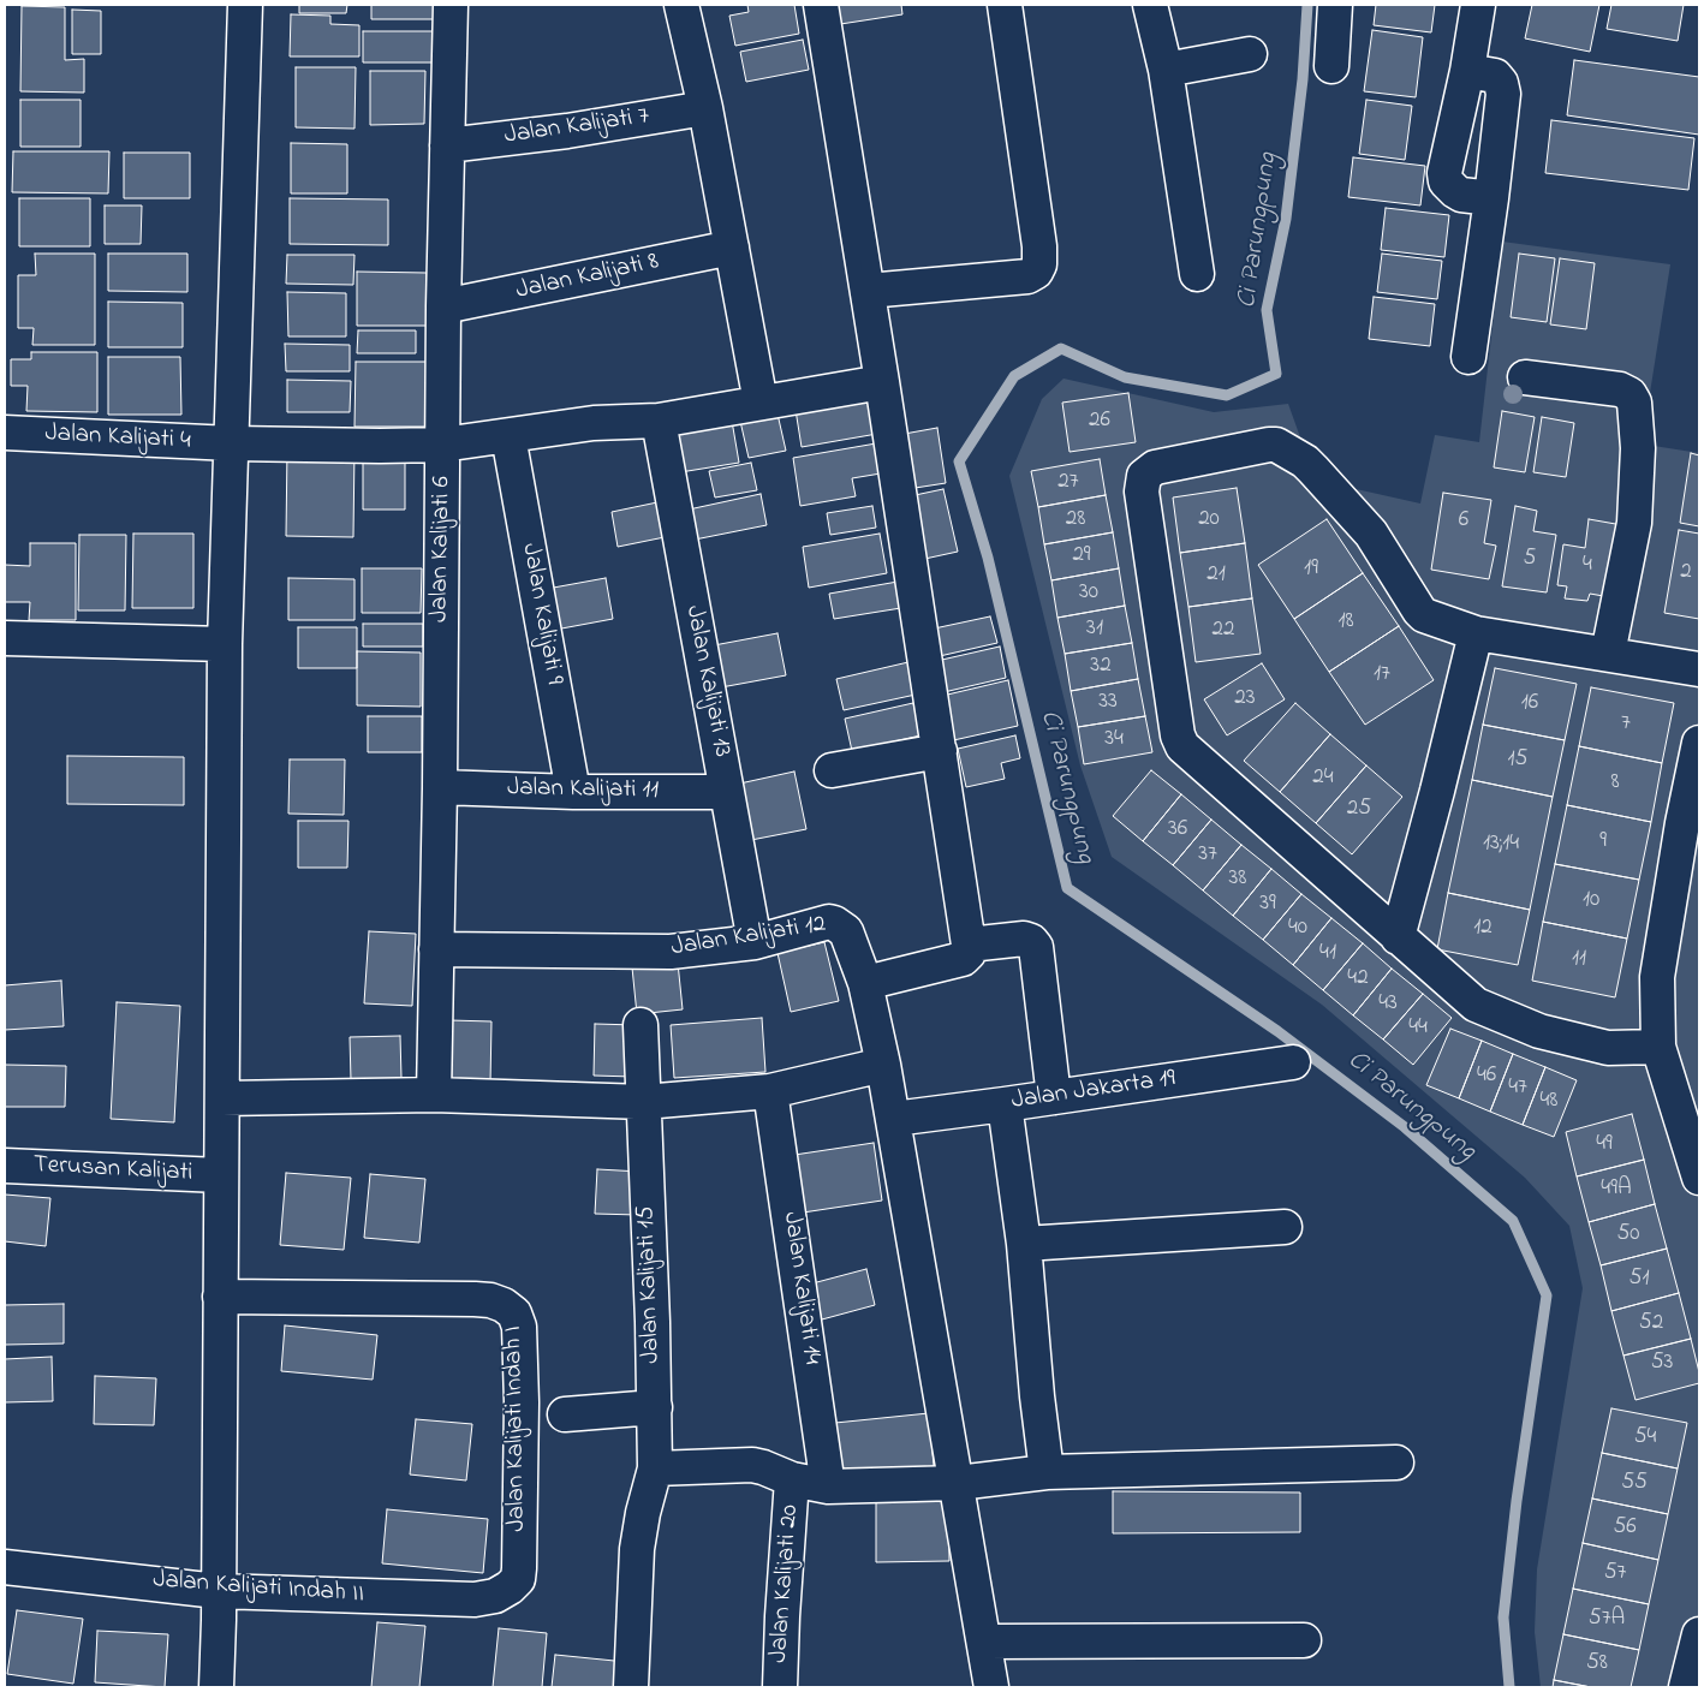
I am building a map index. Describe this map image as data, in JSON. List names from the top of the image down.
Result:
{
  "streets": {
    "street": [
      "Jalan Kalijati 7",
      "Jalan Kalijati 8",
      "Jalan Kalijati 4",
      "Jalan Kalijati 6",
      "Jalan Kalijati 9",
      "Jalan Kalijati 13",
      "Jalan Kalijati 11",
      "Jalan Kalijati 12",
      "Jalan Jakarta 19",
      "Terusan Kalijati",
      "Jalan Kalijati 15",
      "Jalan Kalijati 14",
      "Jalan Kalijati Indah I",
      "Jalan Kalijati 20",
      "Jalan Kalijati Indah II"
    ]
  },
  "crossings": [
    ["Jalan Kalijati 7", "Jalan Kalijati 6"],
    ["Jalan Kalijati 8", "Jalan Kalijati 6"],
    ["Jalan Kalijati 4", "Jalan Kalijati 6"],
    ["Jalan Kalijati 4", "Jalan Kalijati 9"],
    ["Jalan Kalijati 4", "Jalan Kalijati 13"],
    ["Jalan Kalijati 6", "Jalan Kalijati 11"],
    ["Jalan Kalijati 6", "Jalan Kalijati 12"],
    ["Jalan Kalijati 9", "Jalan Kalijati 11"],
    ["Jalan Kalijati 13", "Jalan Kalijati 11"],
    ["Jalan Kalijati 13", "Jalan Kalijati 12"],
    ["Jalan Kalijati 12", "Jalan Jakarta 19"],
    ["Jalan Kalijati Indah I", "Jalan Kalijati Indah II"]
  ],
  "water": ["Ci Parungpung"],
  "house_numbers": [
    "26",
    "27",
    "28",
    "20",
    "6",
    "29",
    "5",
    "4",
    "19",
    "2",
    "21",
    "30",
    "18",
    "31",
    "22",
    "32",
    "17",
    "23",
    "33",
    "16",
    "7",
    "34",
    "15",
    "24",
    "8",
    "25",
    "36",
    "9",
    "13;14",
    "37",
    "38",
    "10",
    "39",
    "40",
    "12",
    "41",
    "11",
    "42",
    "43",
    "44",
    "46",
    "47",
    "48",
    "49",
    "49A",
    "50",
    "51",
    "52",
    "53",
    "54",
    "55",
    "56",
    "57",
    "57A",
    "58"
  ]
}
